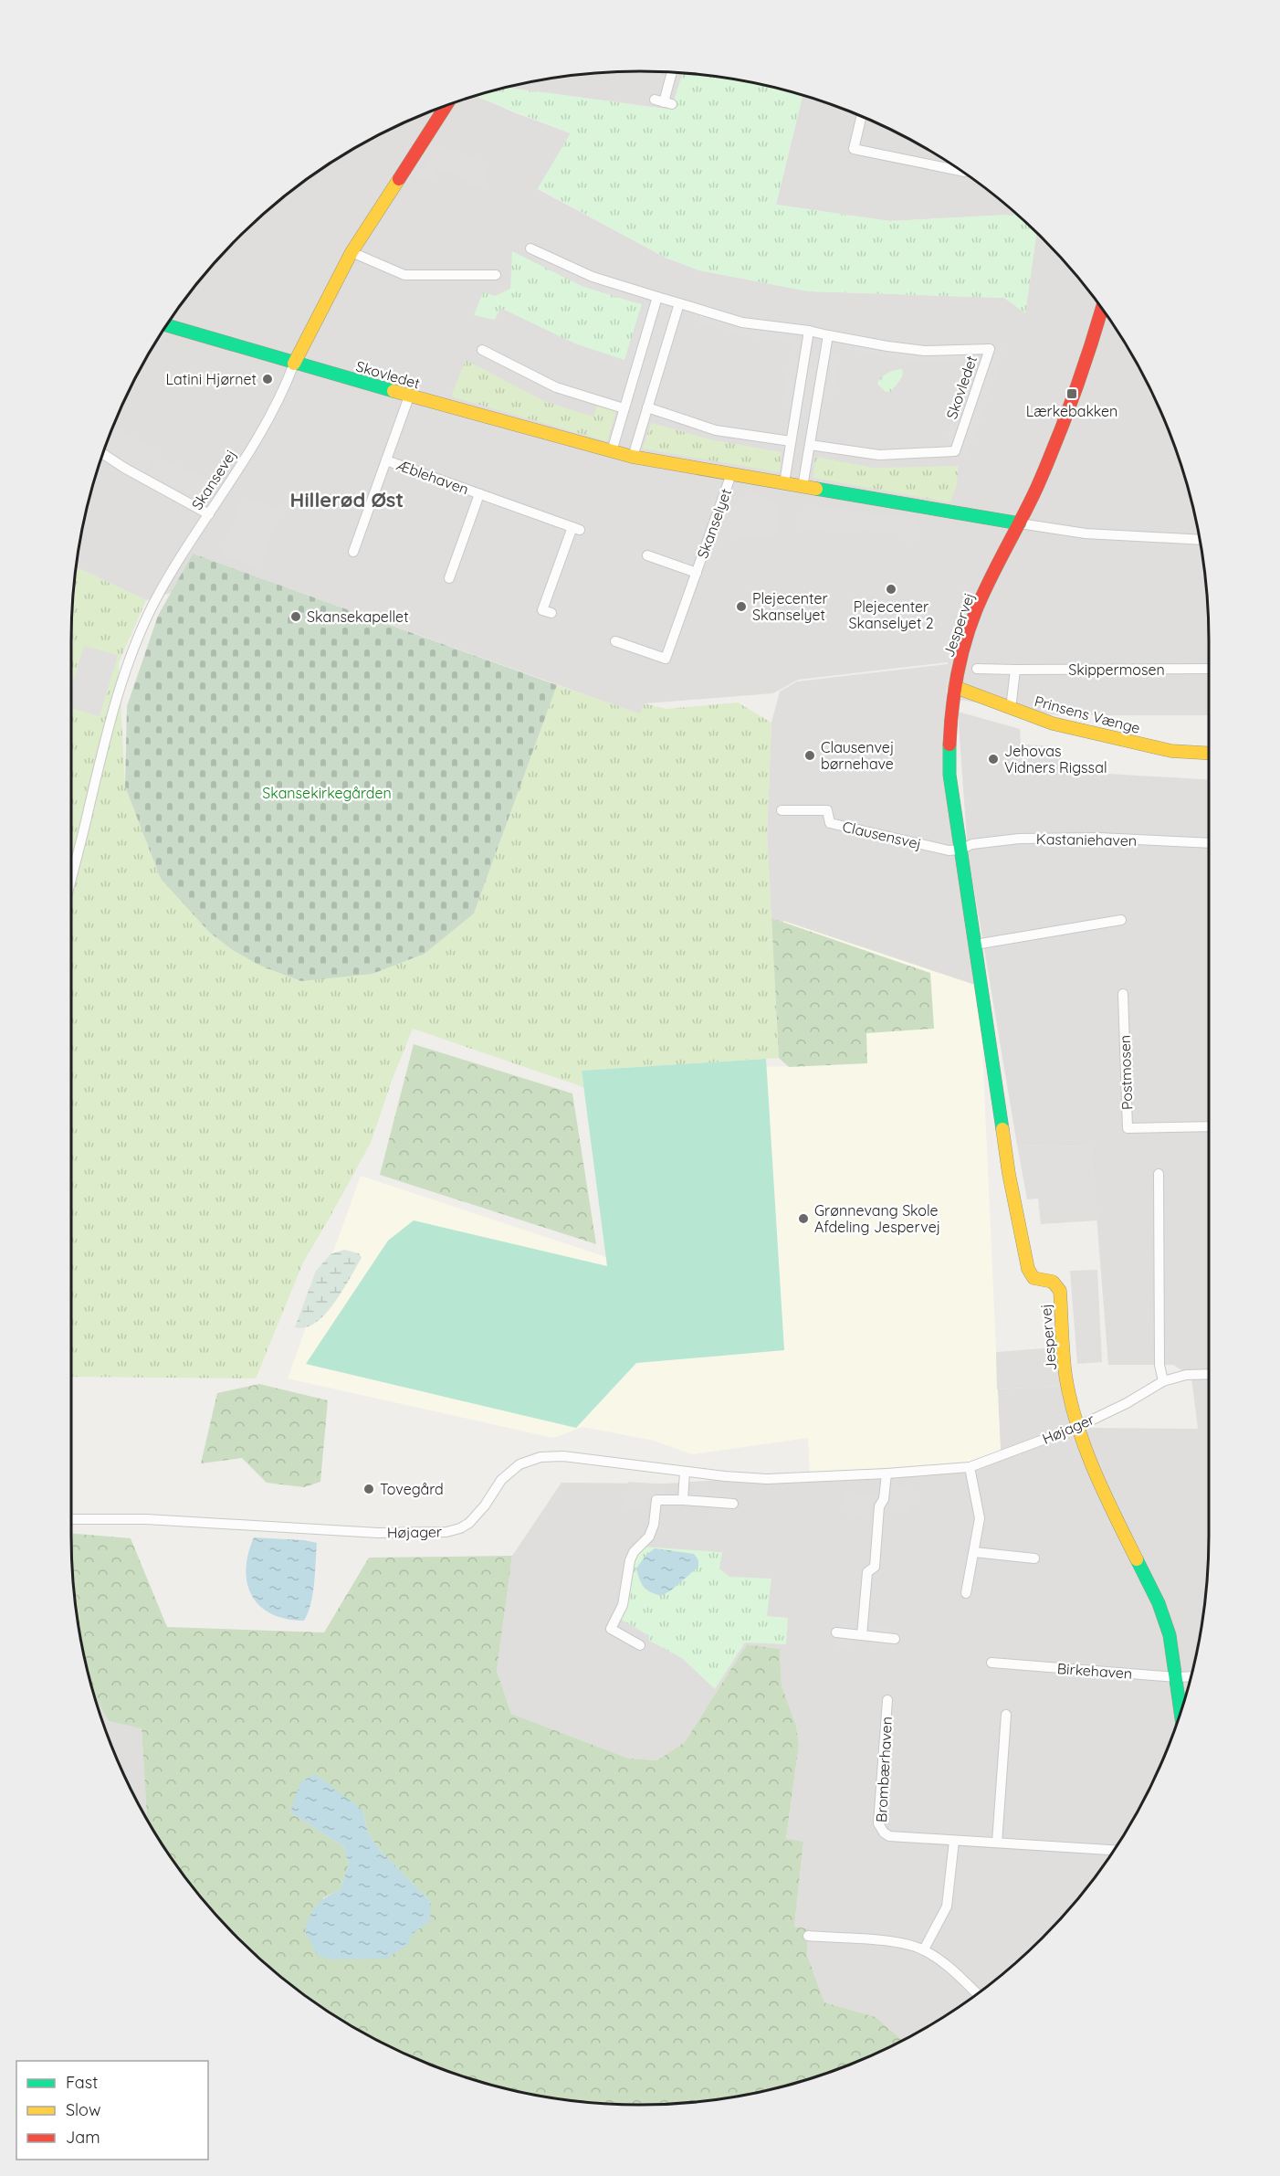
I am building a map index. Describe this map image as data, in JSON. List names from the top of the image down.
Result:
{
  "streets": {
    "street": [
      "Skovledet",
      "Æblehaven",
      "Skansevej",
      "Skanselyet",
      "Jespervej",
      "Skippermosen",
      "Prinsens Vænge",
      "Clausensvej",
      "Kastaniehaven",
      "Postmosen",
      "Højager",
      "Birkehaven",
      "Brombærhaven"
    ]
  },
  "crossings": [
    ["Skovledet", "Æblehaven"],
    ["Skovledet", "Skansevej"],
    ["Skovledet", "Skanselyet"],
    ["Skovledet", "Jespervej"],
    ["Jespervej", "Prinsens Vænge"],
    ["Jespervej", "Clausensvej"],
    ["Jespervej", "Kastaniehaven"],
    ["Jespervej", "Højager"],
    ["Jespervej", "Birkehaven"],
    ["Clausensvej", "Kastaniehaven"]
  ],
  "districts": ["Hillerød Øst"],
  "parks": ["Skansekirkegården"],
  "places": {
    "other": [
      "Latini Hjørnet",
      "Plejecenter Skanselyet 2",
      "Plejecenter Skanselyet",
      "Skansekapellet",
      "Clausenvej børnehave",
      "Jehovas Vidners Rigssal",
      "Grønnevang Skole Afdeling Jespervej",
      "Tovegård"
    ],
    "transit": ["Lærkebakken"]
  },
  "legend": ["Fast", "Slow", "Jam"]
}
